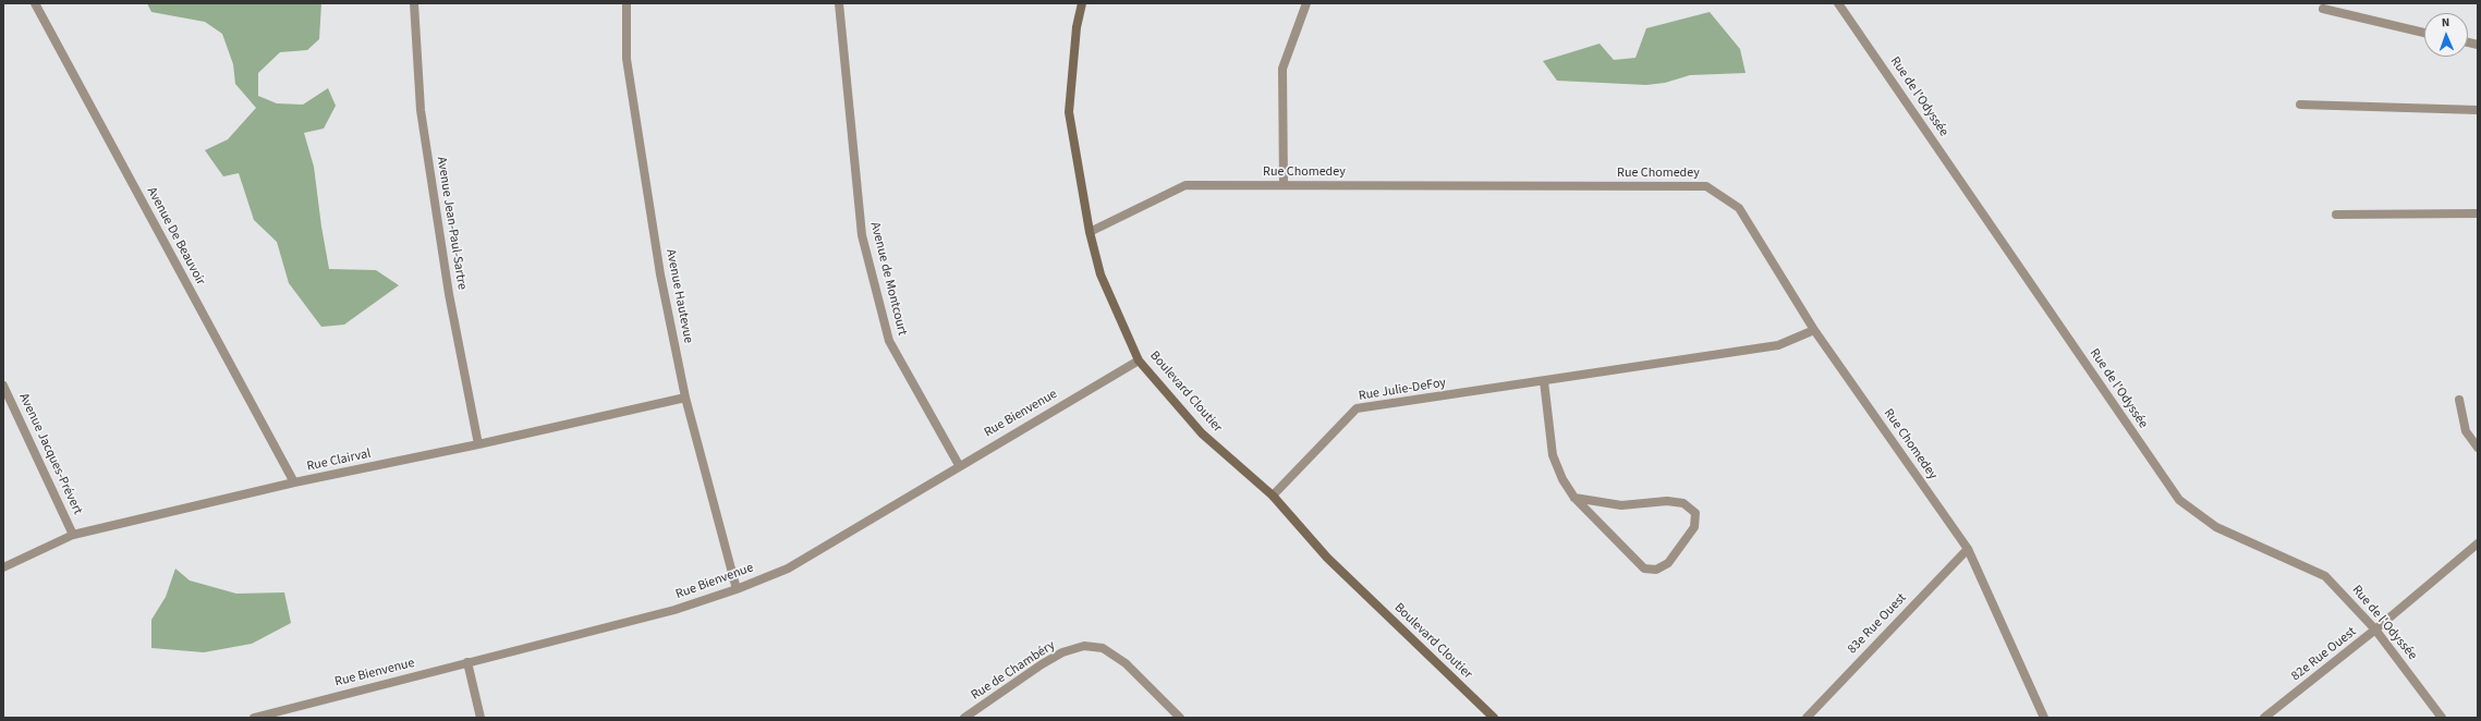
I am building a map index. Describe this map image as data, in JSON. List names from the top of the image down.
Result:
{
  "streets": {
    "street": [
      "Rue de l'Odyssée",
      "Rue Chomedey",
      "Avenue Jean-Paul-Sartre",
      "Avenue De Beauvoir",
      "Avenue de Montcourt",
      "Avenue Hautevue",
      "Rue Julie-DeFoy",
      "Boulevard Cloutier",
      "Rue Bienvenue",
      "Avenue Jacques-Prévert",
      "Rue Clairval",
      "83e Rue Ouest",
      "82e Rue Ouest",
      "Rue de Chambéry"
    ]
  },
  "crossings": [
    ["Rue de l'Odyssée", "82e Rue Ouest"],
    ["Rue Chomedey", "Rue Julie-DeFoy"],
    ["Rue Chomedey", "Boulevard Cloutier"],
    ["Rue Chomedey", "83e Rue Ouest"],
    ["Avenue Jean-Paul-Sartre", "Rue Clairval"],
    ["Avenue De Beauvoir", "Rue Clairval"],
    ["Avenue de Montcourt", "Rue Bienvenue"],
    ["Avenue Hautevue", "Rue Bienvenue"],
    ["Avenue Hautevue", "Rue Clairval"],
    ["Rue Julie-DeFoy", "Boulevard Cloutier"],
    ["Boulevard Cloutier", "Rue Bienvenue"],
    ["Avenue Jacques-Prévert", "Rue Clairval"]
  ],
  "north": "top"
}
